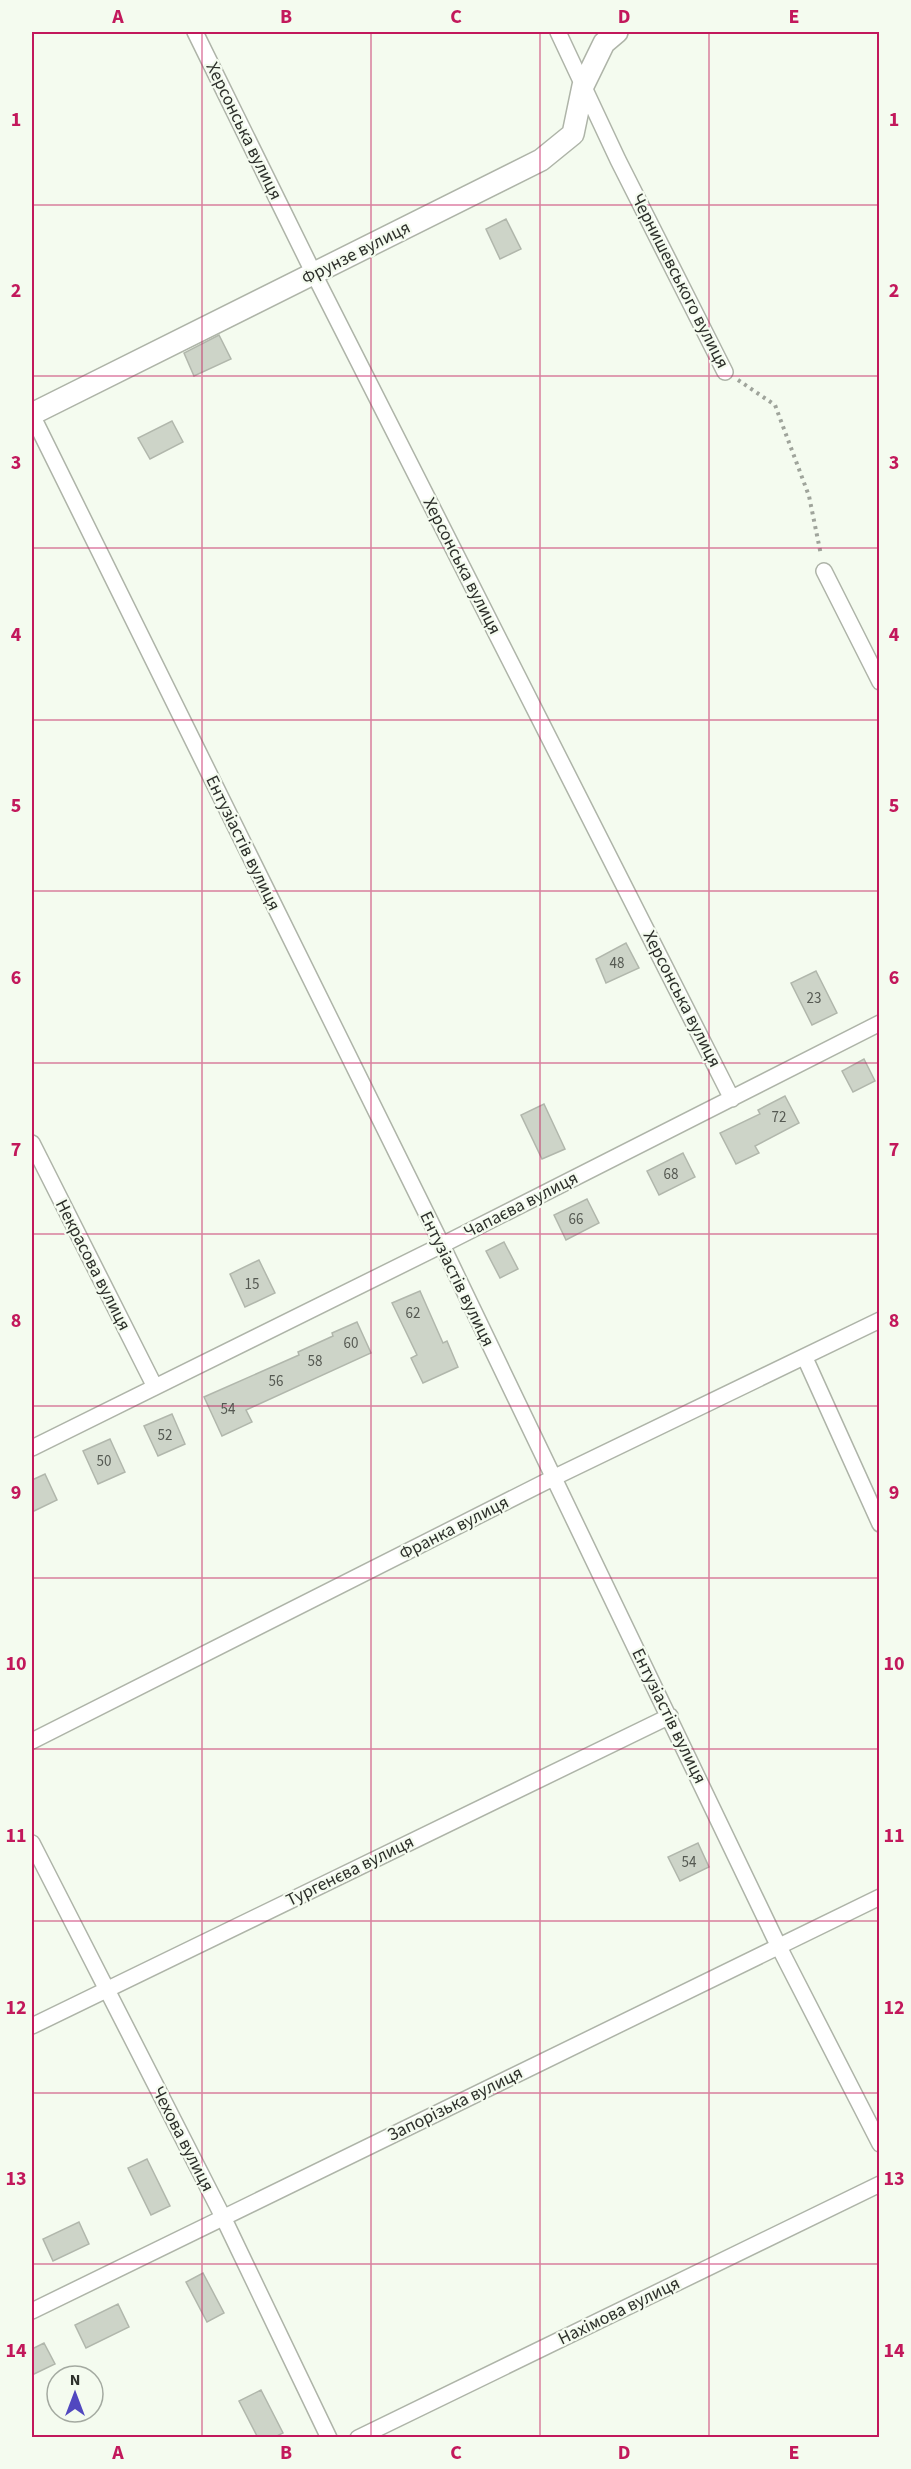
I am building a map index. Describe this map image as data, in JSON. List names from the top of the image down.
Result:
{
  "streets": {
    "street": [
      "Херсонська вулиця",
      "Фрунзе вулиця",
      "Чернишевського вулиця",
      "Ентузіастів вулиця",
      "Чапаєва вулиця",
      "Некрасова вулиця",
      "Франка вулиця",
      "Тургенєва вулиця",
      "Запорізька вулиця",
      "Чехова вулиця",
      "Нахімова вулиця"
    ]
  },
  "crossings": [
    ["Херсонська вулиця", "Фрунзе вулиця"],
    ["Херсонська вулиця", "Чапаєва вулиця"],
    ["Фрунзе вулиця", "Чернишевського вулиця"],
    ["Фрунзе вулиця", "Ентузіастів вулиця"],
    ["Ентузіастів вулиця", "Чапаєва вулиця"],
    ["Ентузіастів вулиця", "Франка вулиця"],
    ["Ентузіастів вулиця", "Тургенєва вулиця"],
    ["Ентузіастів вулиця", "Запорізька вулиця"],
    ["Чапаєва вулиця", "Некрасова вулиця"],
    ["Тургенєва вулиця", "Чехова вулиця"],
    ["Запорізька вулиця", "Чехова вулиця"]
  ],
  "house_numbers": [
    "48",
    "23",
    "72",
    "68",
    "66",
    "15",
    "62",
    "60",
    "58",
    "56",
    "54",
    "52",
    "50",
    "54"
  ],
  "north": "top",
  "grid": {
    "columns": [
      "A",
      "B",
      "C",
      "D",
      "E"
    ],
    "rows": [
      "1",
      "2",
      "3",
      "4",
      "5",
      "6",
      "7",
      "8",
      "9",
      "10",
      "11",
      "12",
      "13",
      "14"
    ]
  }
}
